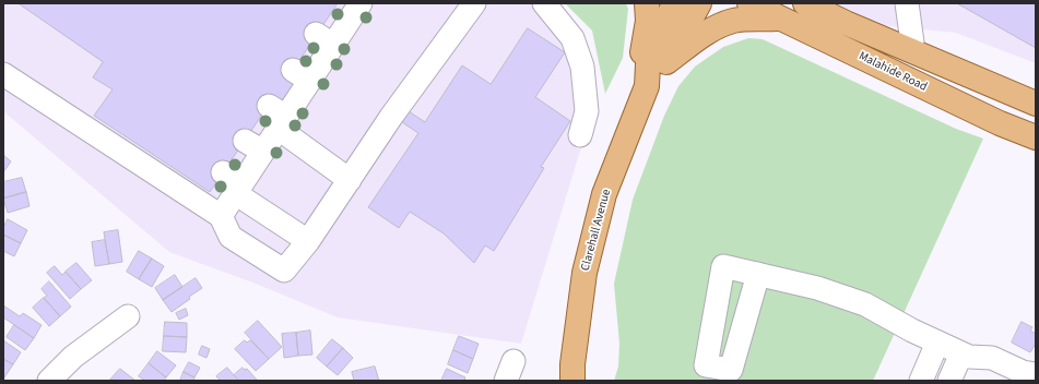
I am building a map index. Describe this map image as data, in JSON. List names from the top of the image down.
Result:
{
  "streets": {
    "main road": ["Malahide Road", "Clarehall Avenue"]
  }
}
